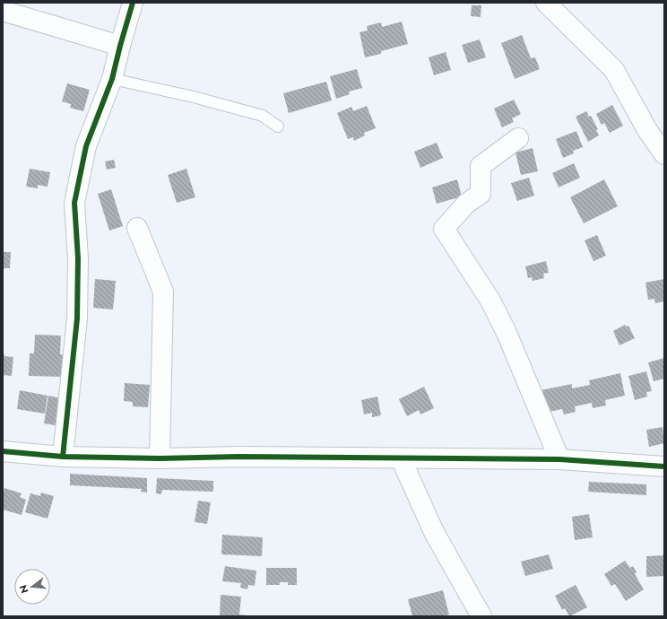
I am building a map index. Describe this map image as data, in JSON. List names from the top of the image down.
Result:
{
  "north": "left"
}
